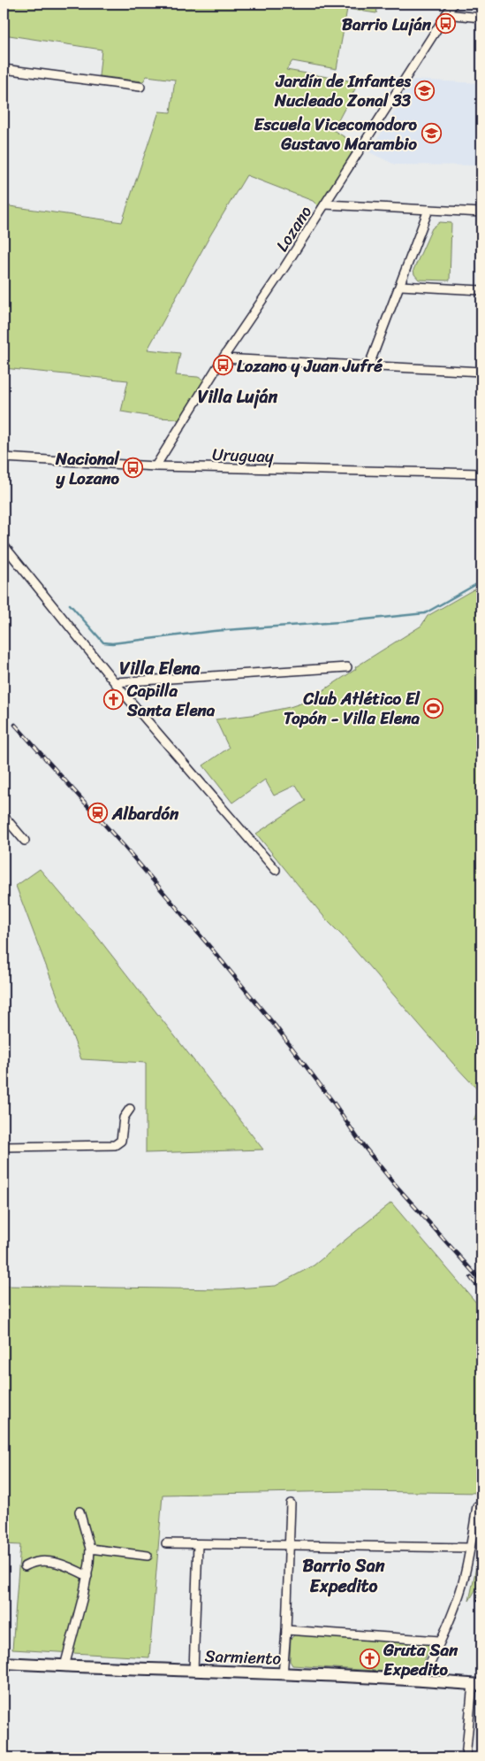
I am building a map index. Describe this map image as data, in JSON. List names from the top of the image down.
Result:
{
  "streets": {
    "main road": ["Sarmiento"],
    "street": ["Lozano", "Uruguay"]
  },
  "crossings": [
    ["Lozano", "Uruguay"]
  ],
  "districts": ["Villa Luján", "Villa Elena", "Barrio San Expedito"],
  "places": {
    "bus stop": ["Barrio Luján", "Lozano y Juan Jufré", "Nacional y Lozano"],
    "school or university": ["Jardín de Infantes Nucleado Zonal 33", "Escuela Vicecomodoro Gustavo Marambio"],
    "church": ["Capilla Santa Elena", "Gruta San Expedito"],
    "sports": ["Club Atlético El Topón - Villa Elena"],
    "station": ["Albardón"]
  }
}
